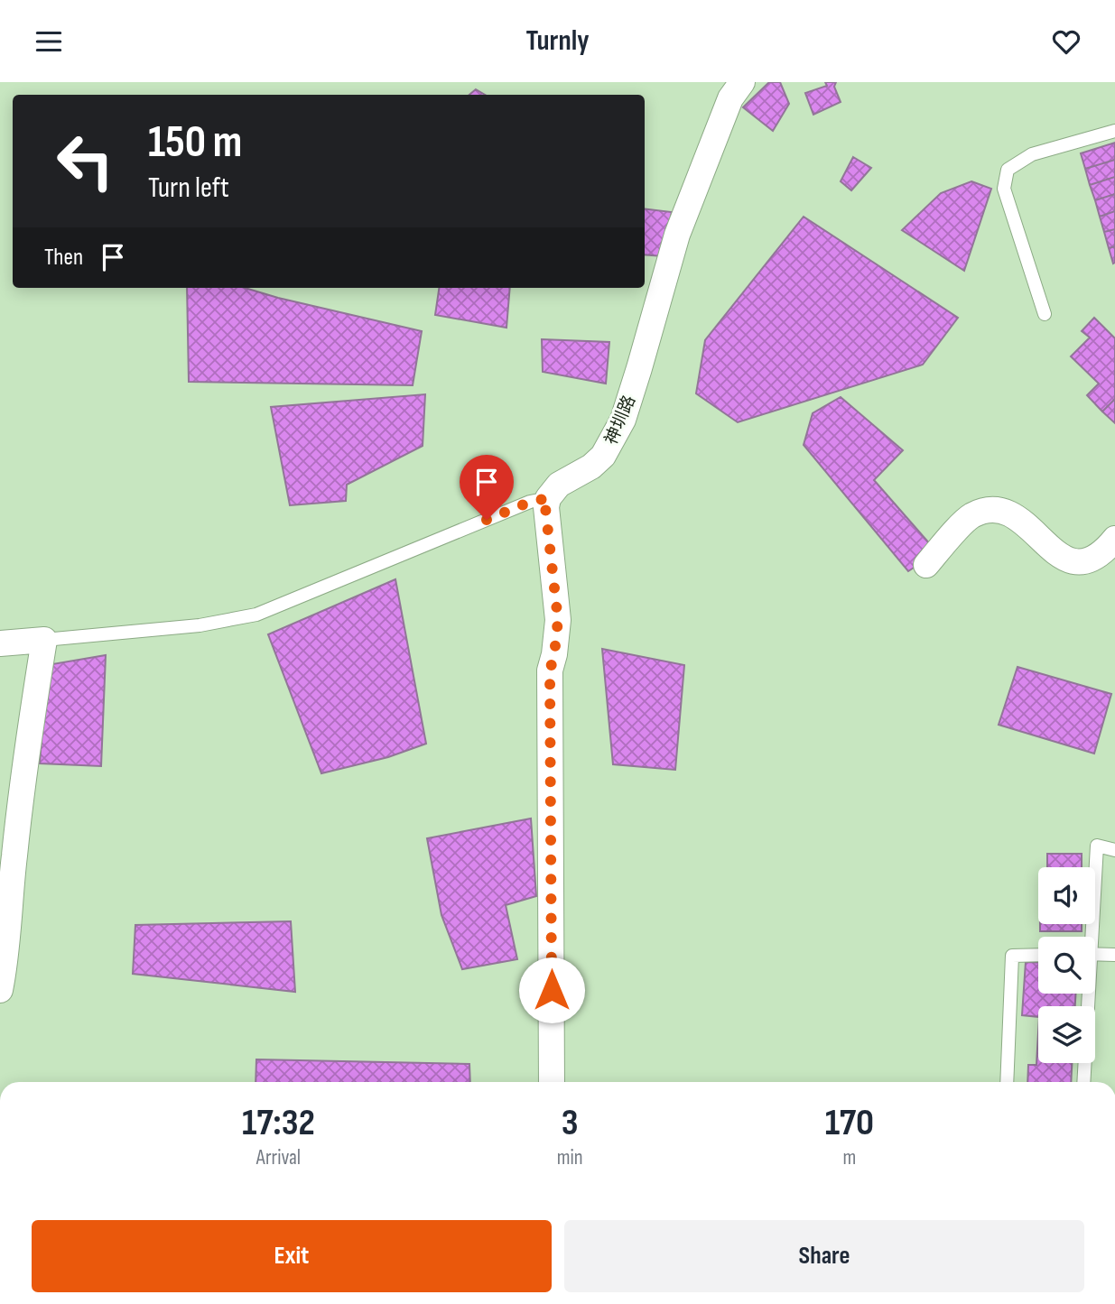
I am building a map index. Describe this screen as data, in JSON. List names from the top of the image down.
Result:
{
  "streets": {
    "street": ["神圳路"]
  },
  "page": {
    "header": "Turnly",
    "turn": ["150 m", "Turn left"],
    "then": "Then",
    "eta": [
      "17:32",
      "Arrival",
      "3",
      "min",
      "170",
      "m"
    ],
    "buttons": ["Exit", "Share"]
  }
}
